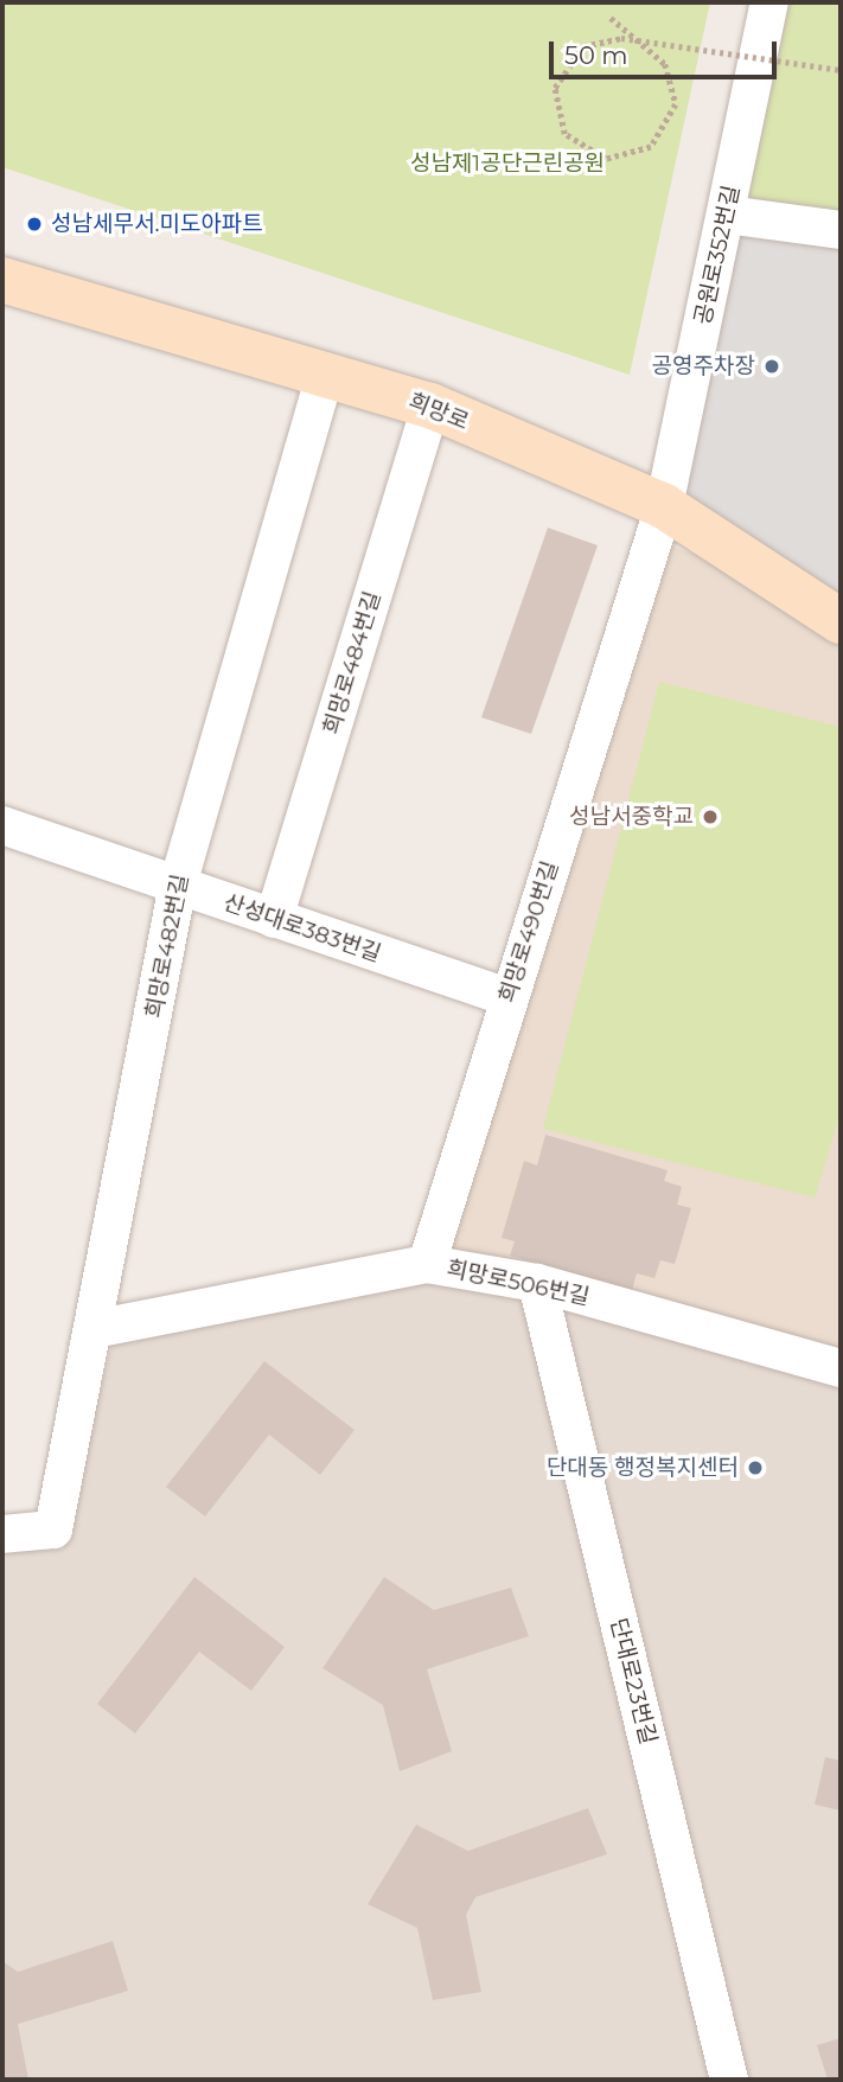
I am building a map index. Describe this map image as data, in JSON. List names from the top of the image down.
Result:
{
  "streets": {
    "main road": ["희망로"],
    "street": [
      "공원로352번길",
      "희망로484번길",
      "산성대로383번길",
      "희망로490번길",
      "희망로482번길",
      "희망로506번길",
      "단대로23번길"
    ]
  },
  "crossings": [
    ["공원로352번길", "희망로"],
    ["공원로352번길", "희망로490번길"],
    ["희망로", "희망로484번길"],
    ["희망로", "희망로490번길"],
    ["희망로", "희망로482번길"],
    ["희망로484번길", "산성대로383번길"],
    ["산성대로383번길", "희망로490번길"],
    ["산성대로383번길", "희망로482번길"],
    ["희망로490번길", "희망로506번길"],
    ["희망로482번길", "희망로506번길"],
    ["희망로506번길", "단대로23번길"]
  ],
  "parks": ["성남제1공단근린공원"],
  "places": [
    "성남세무서.미도아파트",
    "공영주차장",
    "성남서중학교",
    "단대동 행정복지센터"
  ],
  "scale_bar": "50 m"
}
